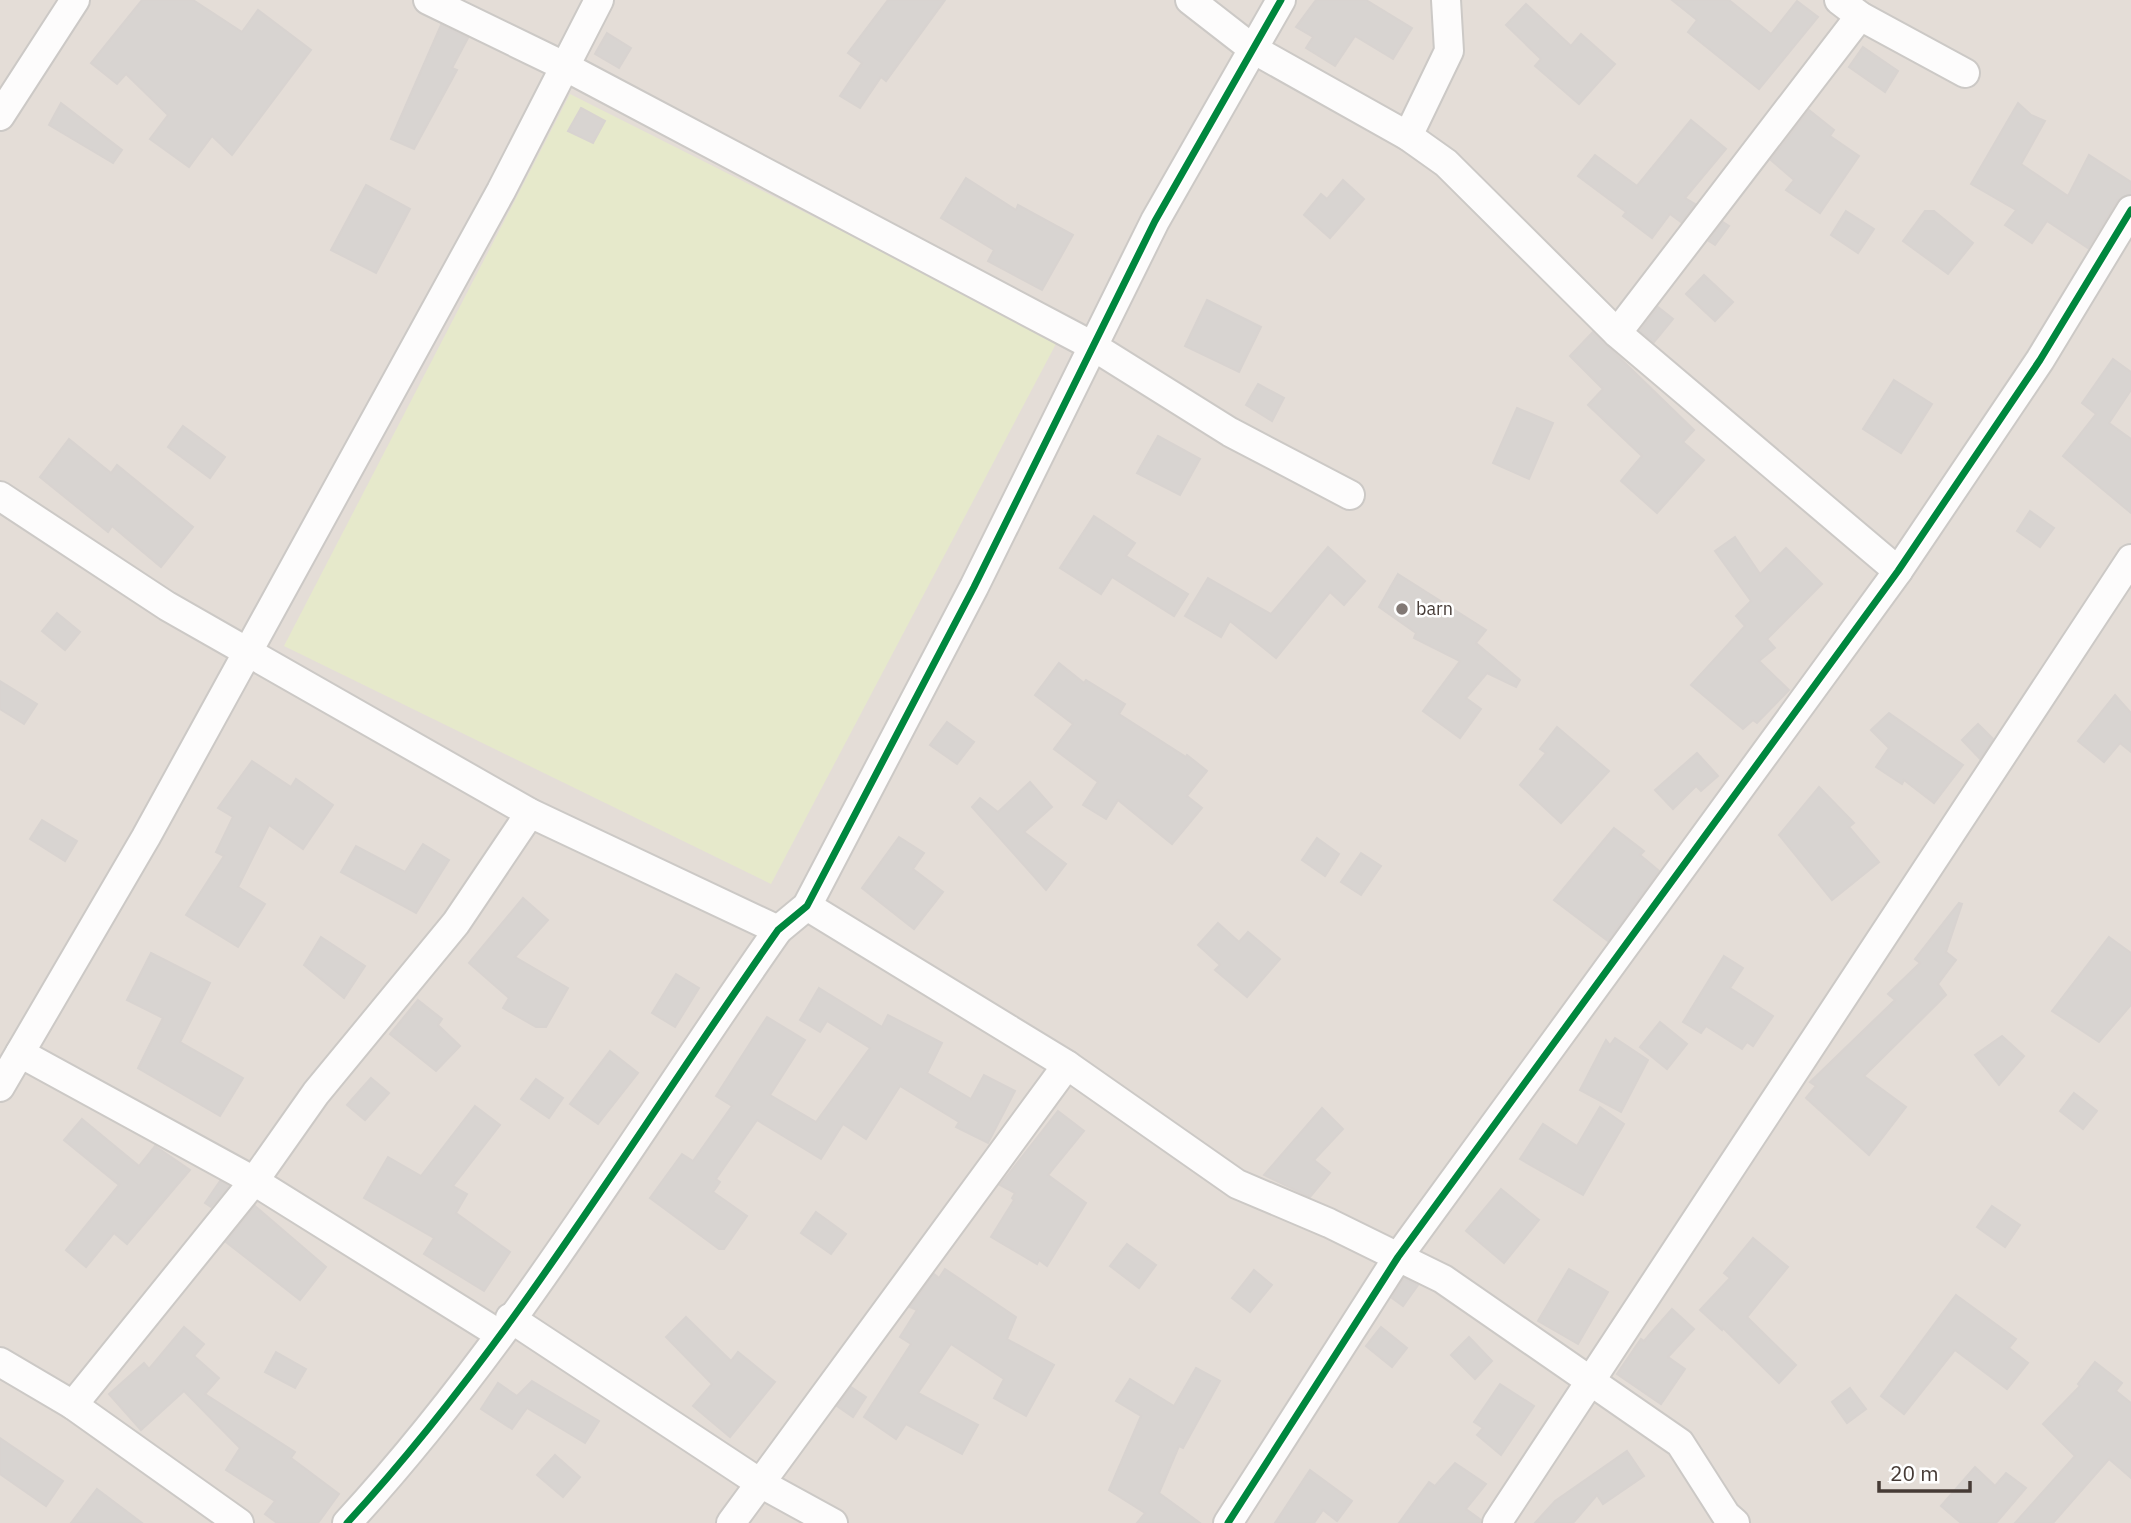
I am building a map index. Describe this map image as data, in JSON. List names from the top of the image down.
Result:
{
  "places": ["barn"],
  "scale_bar": "20 m"
}
